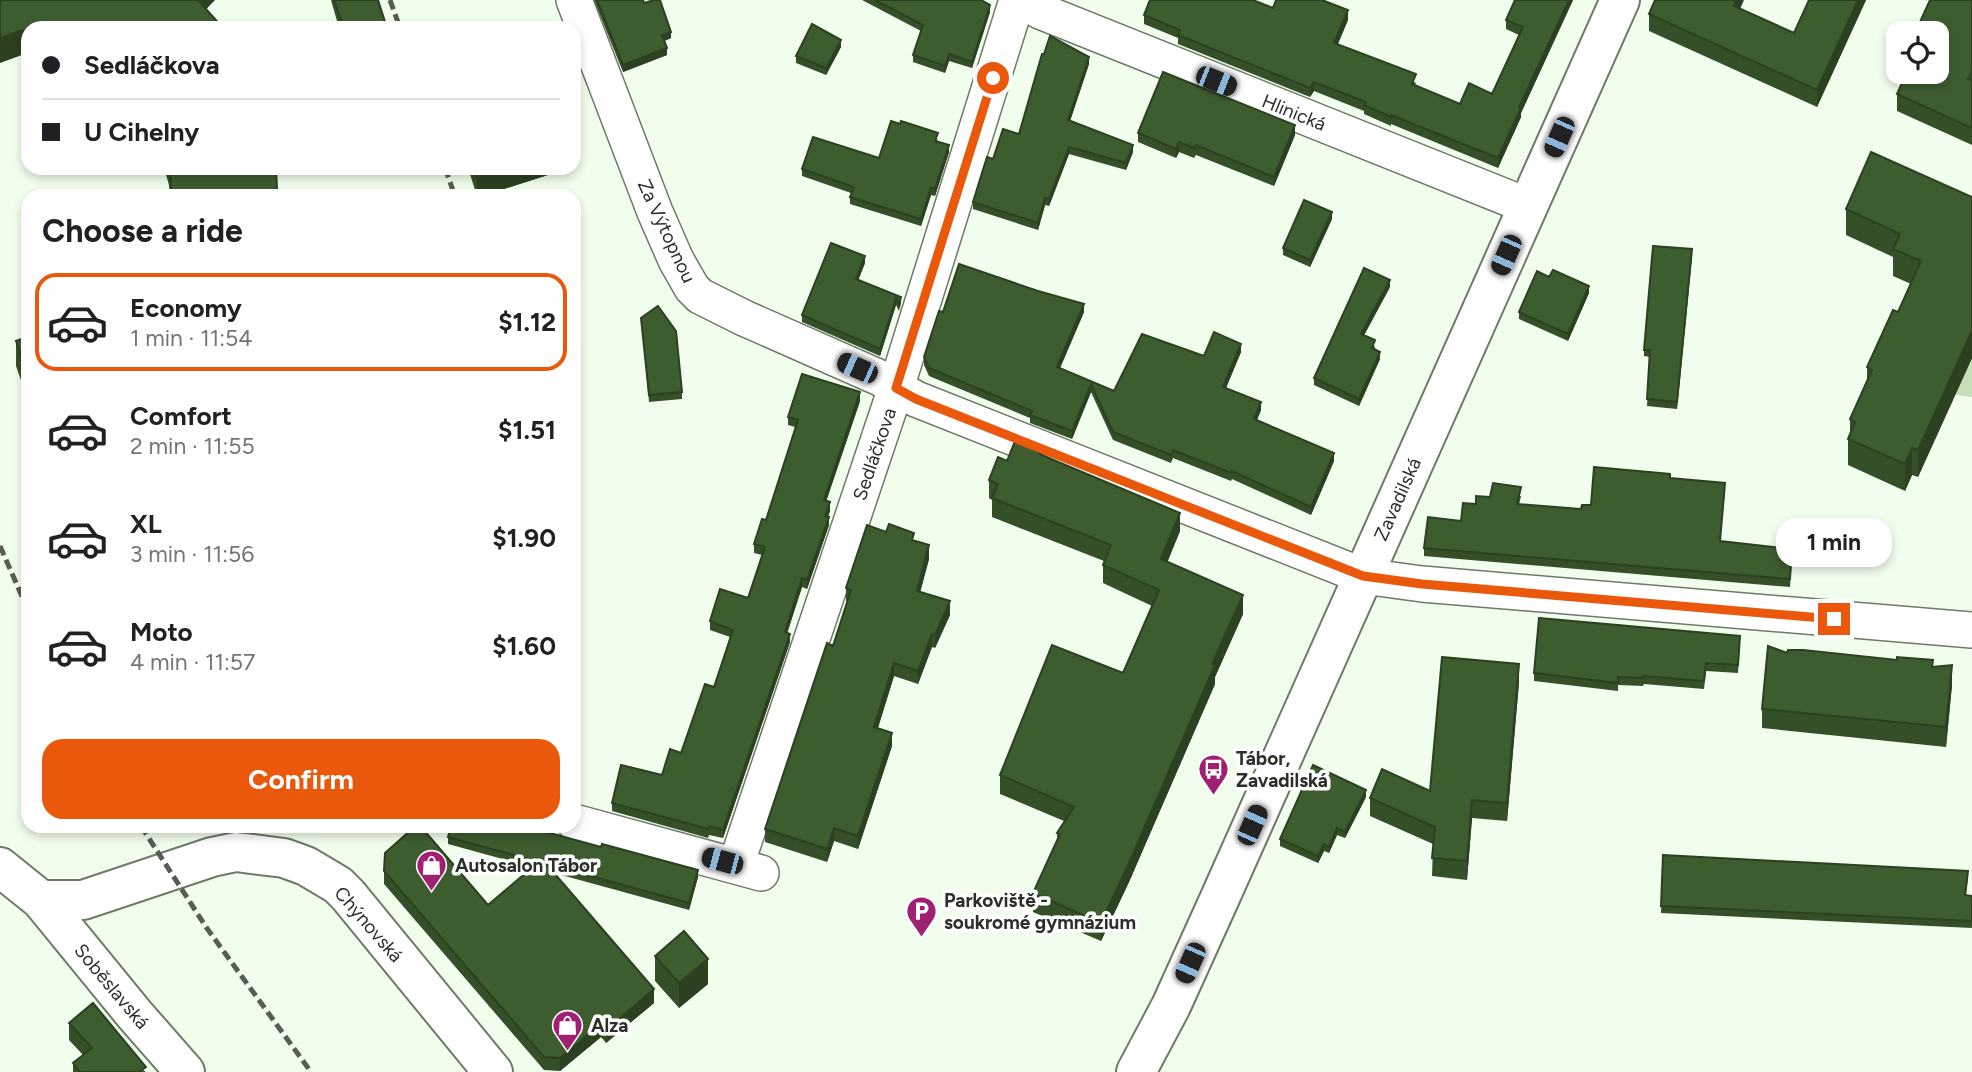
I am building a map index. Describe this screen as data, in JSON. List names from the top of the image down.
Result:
{
  "streets": {
    "main road": ["Zavadilská", "Chýnovská", "Soběslavská"],
    "street": ["Hlinická", "Za Výtopnou", "Sedláčkova"]
  },
  "crossings": [
    ["Hlinická", "Sedláčkova"],
    ["Hlinická", "Zavadilská"],
    ["Za Výtopnou", "Sedláčkova"],
    ["Za Výtopnou", "Zavadilská"],
    ["Chýnovská", "Soběslavská"]
  ],
  "places": {
    "bus stop": ["Tábor, Zavadilská"],
    "shop": ["Autosalon Tábor", "Alza"],
    "parking": ["Parkoviště - soukromé gymnázium"]
  },
  "page": {
    "banner": ["Sedláčkova", "U Cihelny"],
    "heading": "Choose a ride",
    "list": [
      {
        "name": "Economy",
        "note": "1 min · 11:54",
        "value": "$1.12"
      },
      {
        "name": "Comfort",
        "note": "2 min · 11:55",
        "value": "$1.51"
      },
      {
        "name": "XL",
        "note": "3 min · 11:56",
        "value": "$1.90"
      },
      {
        "name": "Moto",
        "note": "4 min · 11:57",
        "value": "$1.60"
      }
    ],
    "bubble": "1 min",
    "buttons": "Confirm"
  }
}
